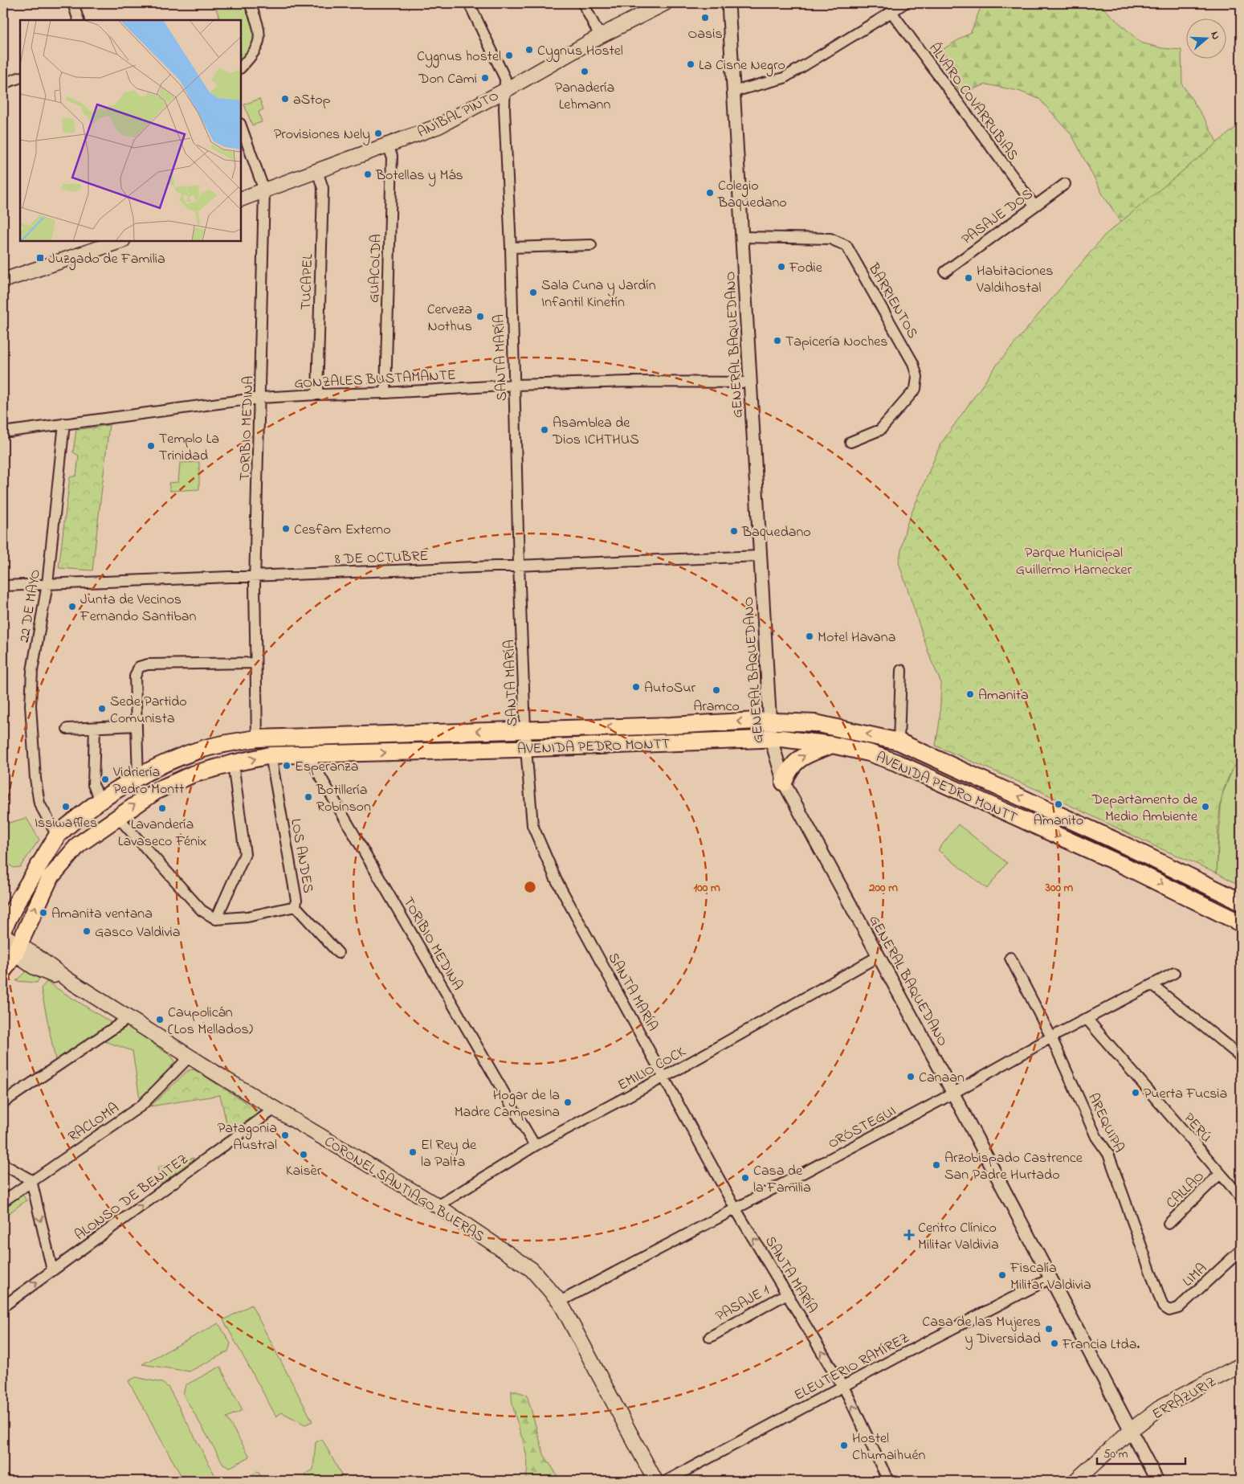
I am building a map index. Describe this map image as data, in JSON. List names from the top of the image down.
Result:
{
  "streets": {
    "main road": [
      "ANÍBAL PINTO",
      "AVENIDA PEDRO MONTT",
      "CORONEL SANTIAGO BUERAS",
      "ERRÁZURIZ"
    ],
    "street": [
      "ÁLVARO COVARRUBIAS",
      "PASAJE DOS",
      "GUACOLDA",
      "TUCAPEL",
      "BARRIENTOS",
      "GENERAL BAQUEDANO",
      "SANTA MARÍA",
      "GONZALES BUSTAMANTE",
      "TORIBIO MEDINA",
      "8 DE OCTUBRE",
      "22 DE MAYO",
      "LOS ANDES",
      "EMILIO COCK",
      "RACLOMA",
      "AREQUIPA",
      "ORÓSTEGUI",
      "PERÚ",
      "CALLAO",
      "ALONSO DE BENITEZ",
      "LIMA",
      "PASAJE 1",
      "ELEUTERIO RAMÍREZ"
    ]
  },
  "crossings": [
    ["ÁLVARO COVARRUBIAS", "PASAJE DOS"],
    ["ANÍBAL PINTO", "GUACOLDA"],
    ["ANÍBAL PINTO", "TUCAPEL"],
    ["ANÍBAL PINTO", "SANTA MARÍA"],
    ["ANÍBAL PINTO", "TORIBIO MEDINA"],
    ["GUACOLDA", "GONZALES BUSTAMANTE"],
    ["TUCAPEL", "GONZALES BUSTAMANTE"],
    ["BARRIENTOS", "GENERAL BAQUEDANO"],
    ["GENERAL BAQUEDANO", "GONZALES BUSTAMANTE"],
    ["GENERAL BAQUEDANO", "8 DE OCTUBRE"],
    ["GENERAL BAQUEDANO", "AVENIDA PEDRO MONTT"],
    ["GENERAL BAQUEDANO", "EMILIO COCK"],
    ["GENERAL BAQUEDANO", "ORÓSTEGUI"],
    ["GENERAL BAQUEDANO", "ELEUTERIO RAMÍREZ"],
    ["GENERAL BAQUEDANO", "ERRÁZURIZ"],
    ["SANTA MARÍA", "GONZALES BUSTAMANTE"],
    ["SANTA MARÍA", "8 DE OCTUBRE"],
    ["SANTA MARÍA", "AVENIDA PEDRO MONTT"],
    ["SANTA MARÍA", "EMILIO COCK"],
    ["SANTA MARÍA", "ORÓSTEGUI"],
    ["SANTA MARÍA", "PASAJE 1"],
    ["SANTA MARÍA", "ELEUTERIO RAMÍREZ"],
    ["GONZALES BUSTAMANTE", "TORIBIO MEDINA"],
    ["GONZALES BUSTAMANTE", "22 DE MAYO"],
    ["TORIBIO MEDINA", "8 DE OCTUBRE"],
    ["TORIBIO MEDINA", "AVENIDA PEDRO MONTT"],
    ["TORIBIO MEDINA", "EMILIO COCK"],
    ["8 DE OCTUBRE", "22 DE MAYO"],
    ["22 DE MAYO", "AVENIDA PEDRO MONTT"],
    ["AVENIDA PEDRO MONTT", "LOS ANDES"],
    ["AVENIDA PEDRO MONTT", "CORONEL SANTIAGO BUERAS"],
    ["EMILIO COCK", "CORONEL SANTIAGO BUERAS"],
    ["RACLOMA", "CORONEL SANTIAGO BUERAS"],
    ["AREQUIPA", "ORÓSTEGUI"],
    ["AREQUIPA", "LIMA"],
    ["ORÓSTEGUI", "PERÚ"],
    ["ORÓSTEGUI", "CORONEL SANTIAGO BUERAS"],
    ["PERÚ", "CALLAO"],
    ["CORONEL SANTIAGO BUERAS", "ALONSO DE BENITEZ"]
  ],
  "one_way": ["ALONSO DE BENITEZ"],
  "parks": ["Parque Municipal Guillermo Harnecker"],
  "places": {
    "other": [
      "Oasis",
      "Cygnus Hostel",
      "Cygnus hostel",
      "La Cisne Negro",
      "Panadería Lehmann",
      "Don Cami",
      "aStop",
      "Provisiones Nely",
      "Botellas y Más",
      "Colegio Baquedano",
      "Fodie",
      "Habitaciones Valdihostal",
      "Sala Cuna y Jardín Infantil Kinetín",
      "Cerveza Nothus",
      "Tapicería Noches",
      "Asamblea de Dios ICHTHUS",
      "Templo La Trinidad",
      "Cesfam Externo",
      "Baquedano",
      "Junta de Vecinos Fernando Santiban",
      "Motel Havana",
      "AutoSur",
      "Aramco",
      "Amanita",
      "Sede Partido Comunista",
      "Esperanza",
      "Vidriería Pedro Montt",
      "Botillería Robinson",
      "Amanito",
      "Issiwaffles",
      "Departamento de Medio Ambiente",
      "Lavandería Lavaseco Fénix",
      "Amanita ventana",
      "Gasco Valdivia",
      "Caupolicán (Los Mellados)",
      "Canaan",
      "Puerta Fucsia",
      "Hogar de la Madre Campesina",
      "Patagonia Austral",
      "El Rey de la Palta",
      "Kaiser",
      "Arzobispado Castrence San Padre Hurtado",
      "Casa de la Familia",
      "Fiscalía Militar Valdivia",
      "Casa de las Mujeres y Diversidad",
      "Francia Ltda.",
      "Hostel Chumaihuén"
    ],
    "transit": ["Juzgado de Familia"],
    "health": ["Centro Clínico Militar Valdivia"]
  },
  "scale_bar": "50 m",
  "north": "right",
  "rings": ["100 m", "200 m", "300 m"]
}
